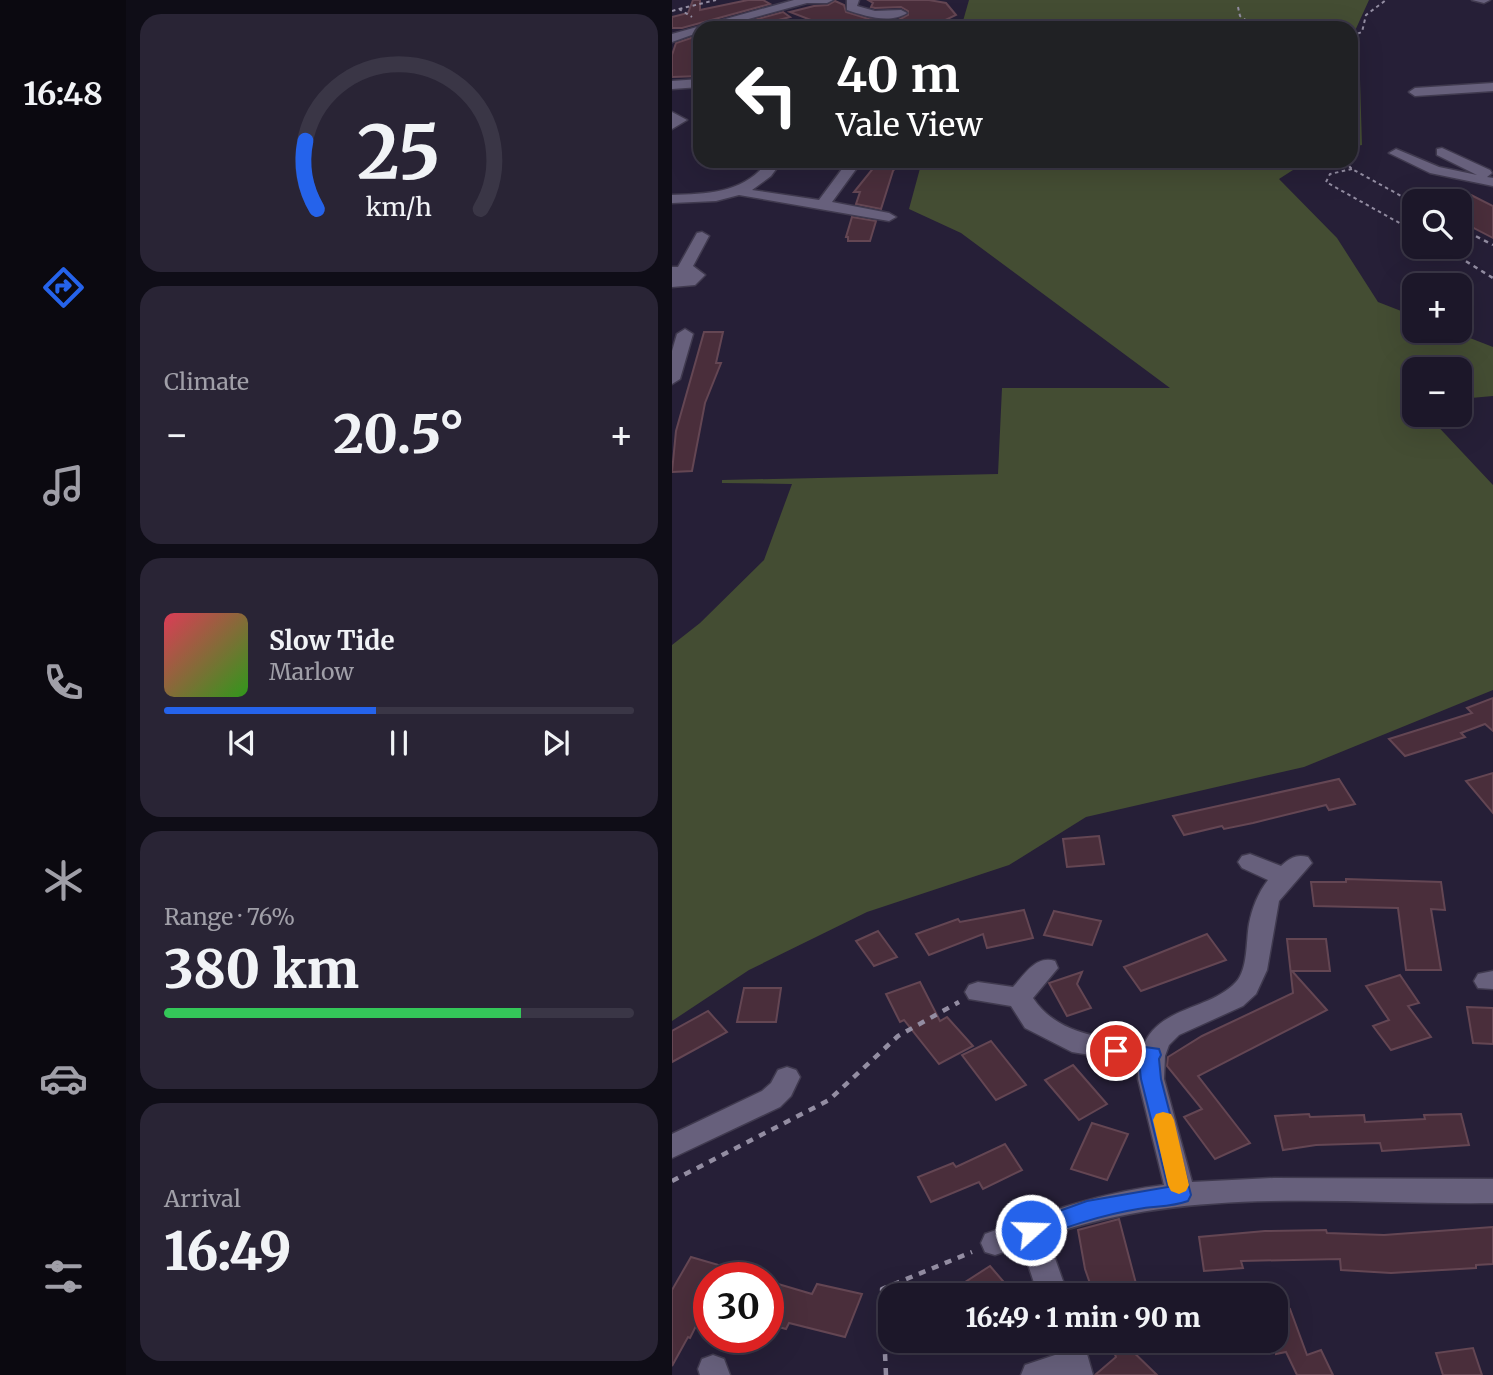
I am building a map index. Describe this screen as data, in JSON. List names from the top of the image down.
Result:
{
  "page": {
    "tabs": "16:48",
    "turn": ["40 m", "Vale View"],
    "map_buttons": ["+", "−"],
    "tile": [
      "Climate",
      ["Range · 76%", "380 km"],
      ["Arrival", "16:49"]
    ],
    "heat": ["−", "20.5°", "+"],
    "song": ["Slow Tide", "Marlow"],
    "limit": "30",
    "trip": "16:49 · 1 min · 90 m",
    "gauge": ["25", "km/h"]
  }
}
